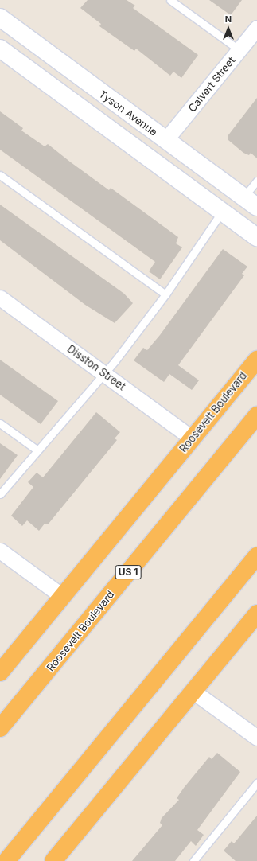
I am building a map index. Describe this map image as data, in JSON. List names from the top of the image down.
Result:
{
  "streets": {
    "highway": ["Roosevelt Boulevard", "US 1"],
    "street": ["Calvert Street", "Tyson Avenue", "Disston Street"]
  },
  "crossings": [
    ["Calvert Street", "Tyson Avenue"],
    ["Disston Street", "Roosevelt Boulevard"]
  ],
  "north": "top"
}
